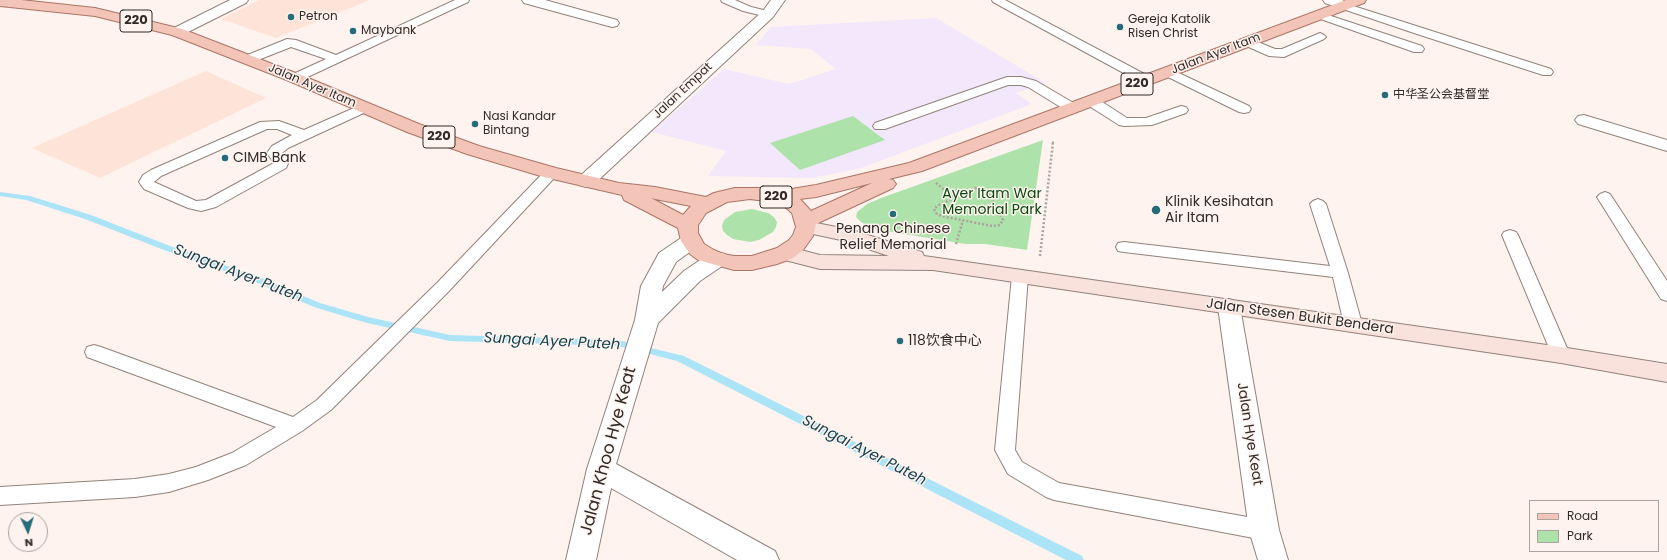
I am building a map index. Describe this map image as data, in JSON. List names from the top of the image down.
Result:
{
  "streets": {
    "main road": ["220", "Jalan Ayer Itam"],
    "street": [
      "Jalan Empat",
      "Jalan Stesen Bukit Bendera",
      "Jalan Hye Keat",
      "Jalan Khoo Hye Keat"
    ]
  },
  "crossings": [
    ["220", "Jalan Ayer Itam"],
    ["220", "Jalan Stesen Bukit Bendera"],
    ["220", "Jalan Khoo Hye Keat"],
    ["Jalan Ayer Itam", "Jalan Empat"],
    ["Jalan Ayer Itam", "Jalan Stesen Bukit Bendera"],
    ["Jalan Ayer Itam", "Jalan Khoo Hye Keat"],
    ["Jalan Stesen Bukit Bendera", "Jalan Hye Keat"],
    ["Jalan Stesen Bukit Bendera", "Jalan Khoo Hye Keat"]
  ],
  "water": ["Sungai Ayer Puteh"],
  "parks": ["Ayer Itam War Memorial Park"],
  "places": [
    "Petron",
    "Gereja Katolik Risen Christ",
    "Maybank",
    "中华圣公会基督堂",
    "Nasi Kandar Bintang",
    "CIMB Bank",
    "Klinik Kesihatan Air Itam",
    "Penang Chinese Relief Memorial",
    "118饮食中心"
  ],
  "legend": ["Road", "Park"],
  "north": "bottom"
}
